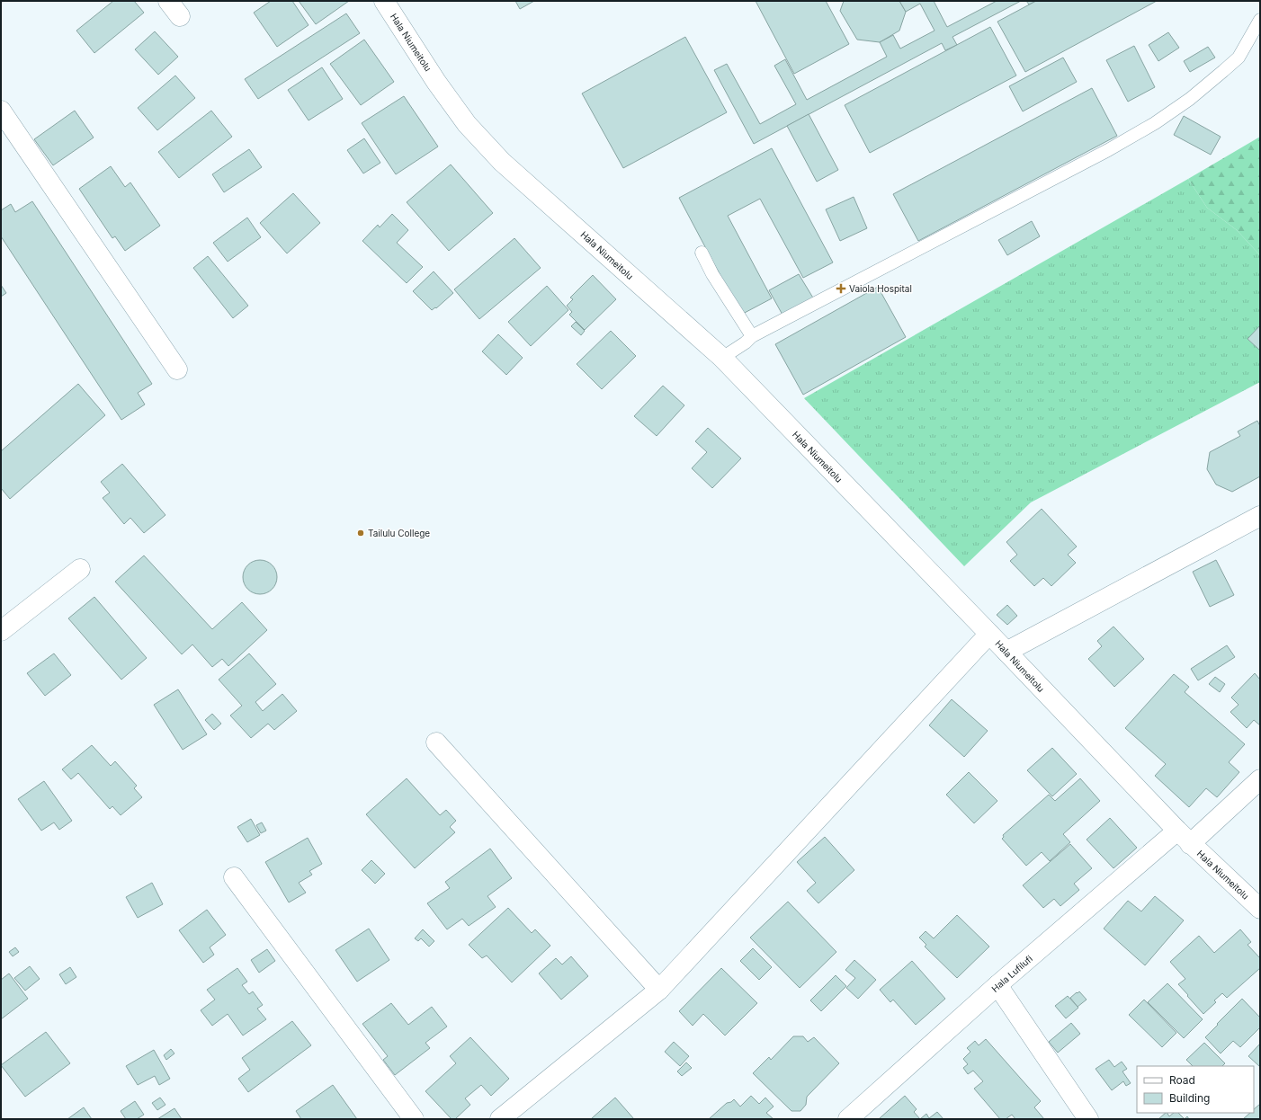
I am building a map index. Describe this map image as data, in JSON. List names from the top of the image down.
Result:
{
  "streets": {
    "street": ["Hala Niumeitolu", "Hala Lufilufi"]
  },
  "crossings": [
    ["Hala Niumeitolu", "Hala Lufilufi"]
  ],
  "places": {
    "health": ["Vaiola Hospital"],
    "other": ["Tailulu College"]
  },
  "legend": ["Road", "Building"]
}
